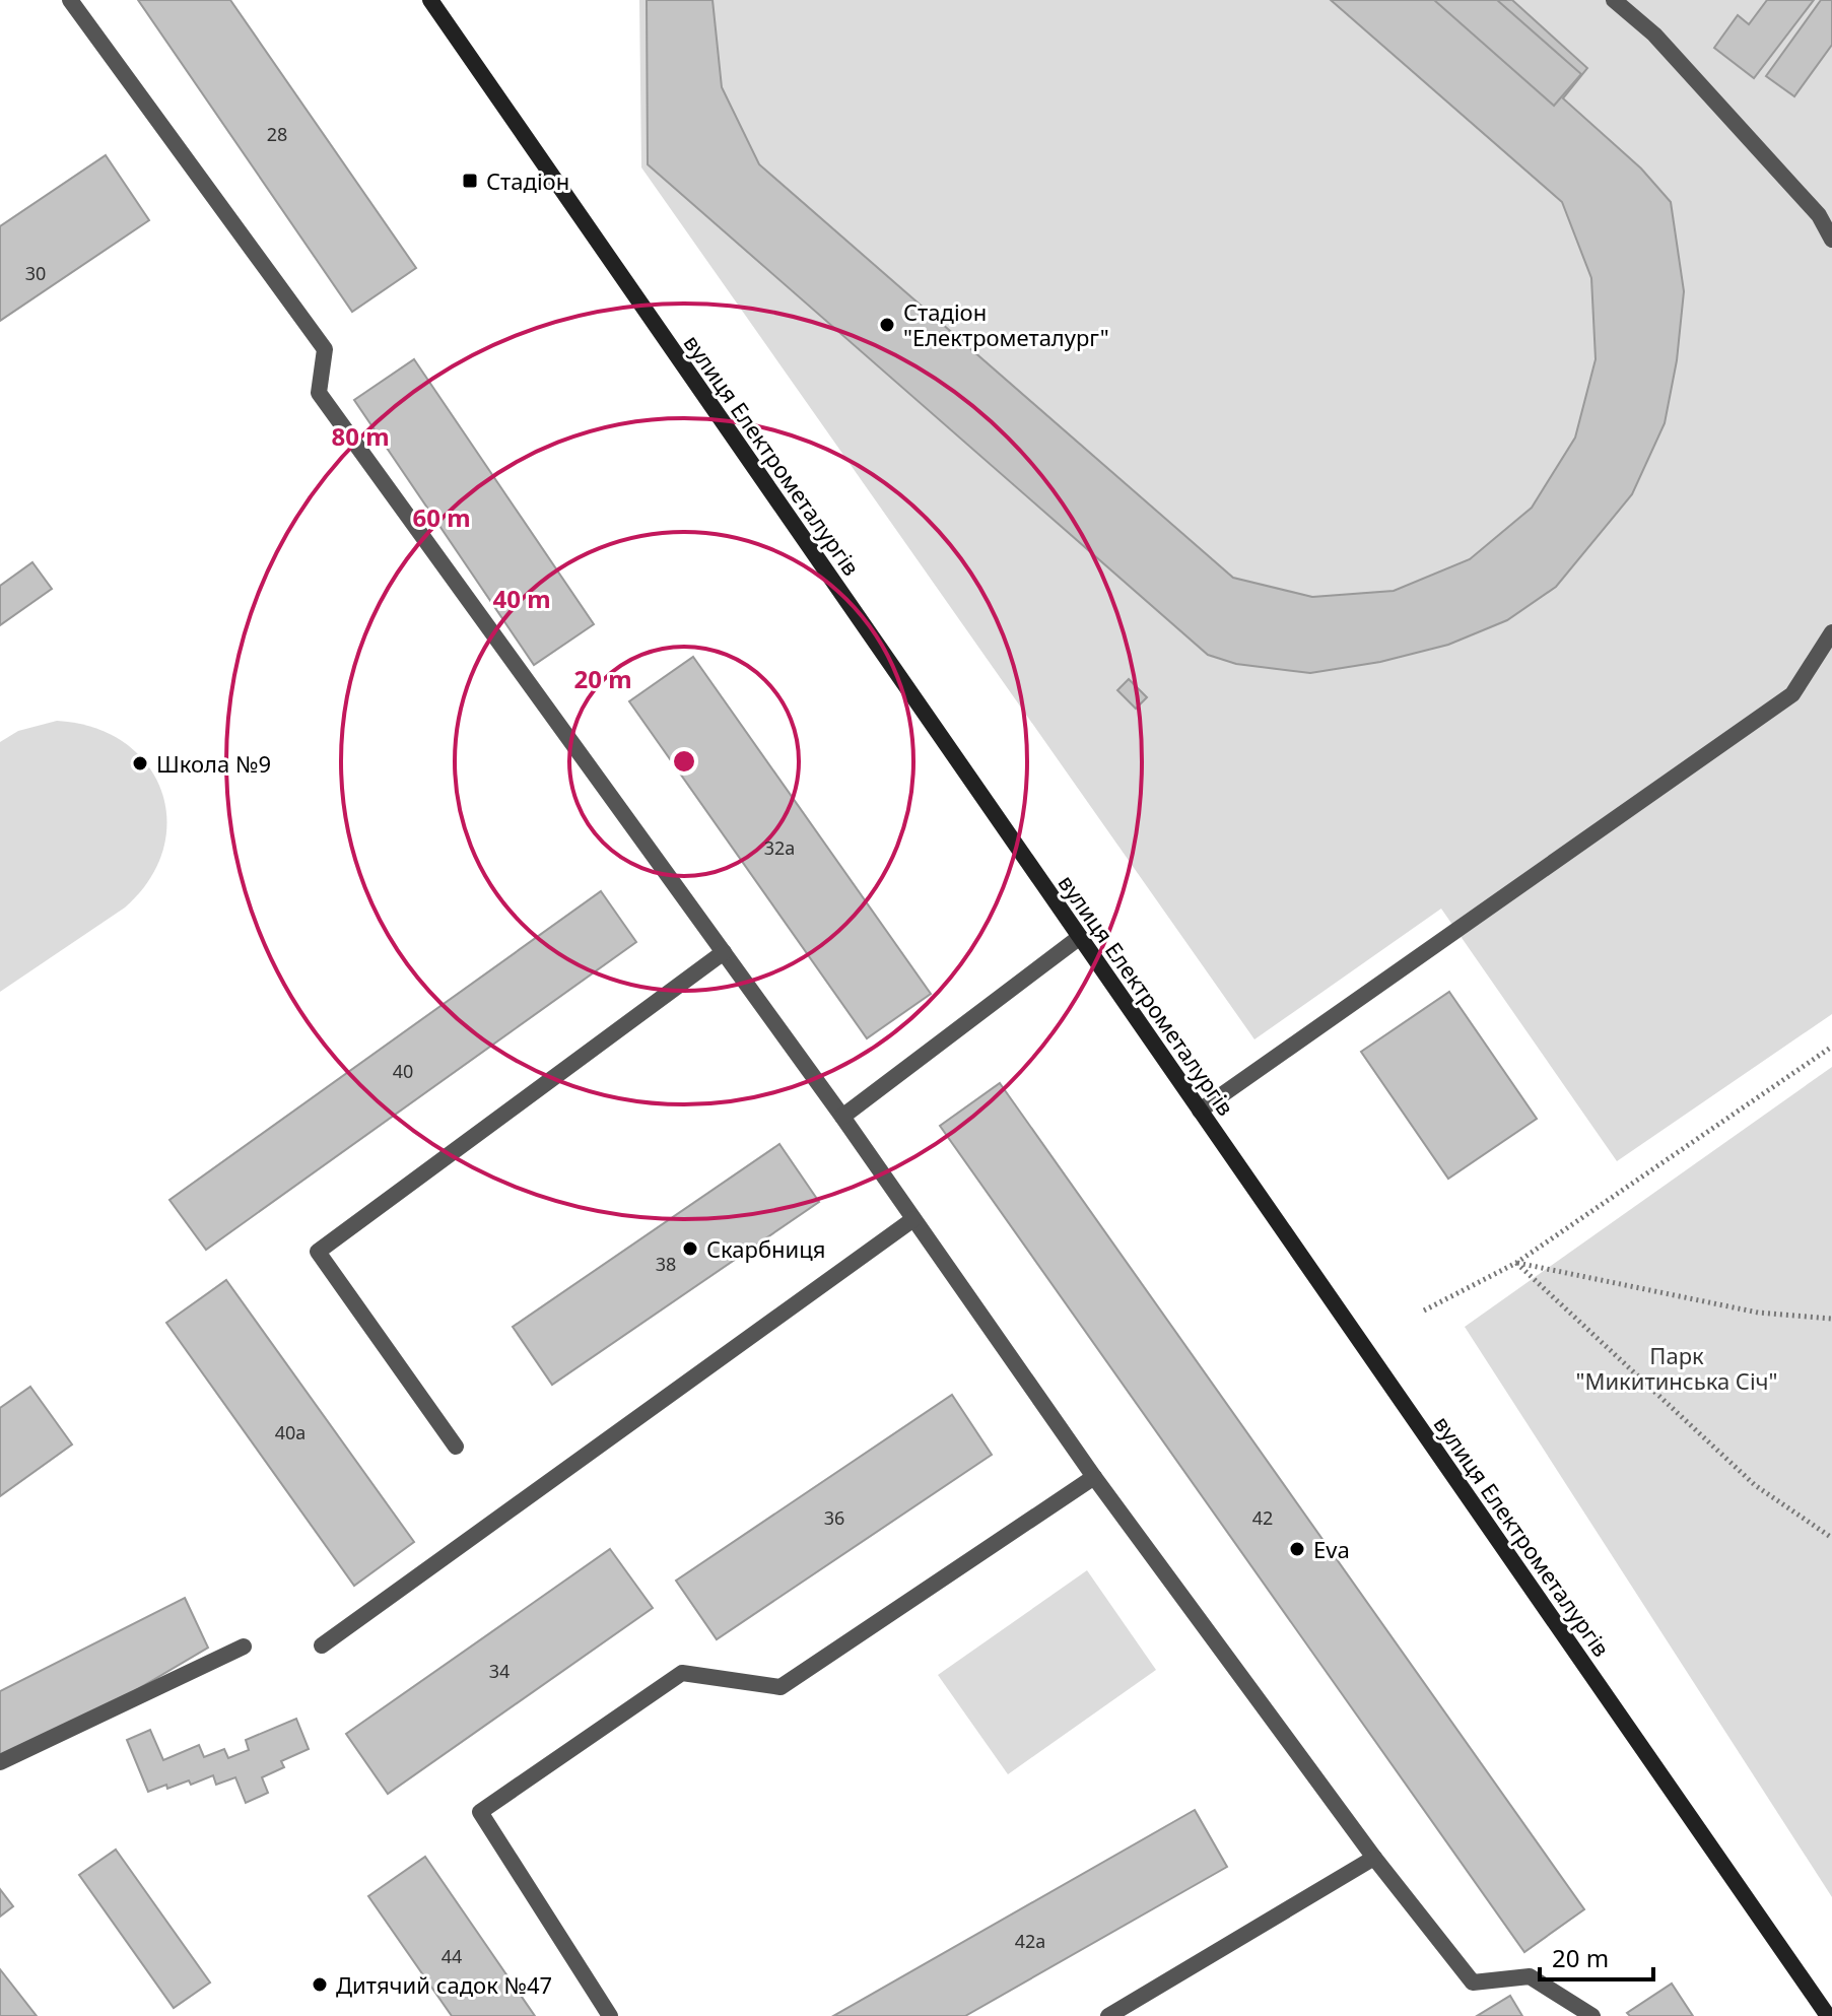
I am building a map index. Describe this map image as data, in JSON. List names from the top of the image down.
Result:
{
  "streets": {
    "main road": ["вулиця Електрометалургів"]
  },
  "parks": ["Парк \"Микитинська Січ\""],
  "places": {
    "transit": ["Стадіон"],
    "other": [
      "Стадіон \"Електрометалург\"",
      "Школа №9",
      "Скарбниця",
      "Eva",
      "Дитячий садок №47"
    ]
  },
  "house_numbers": [
    "28",
    "30",
    "32а",
    "40",
    "38",
    "40а",
    "36",
    "42",
    "34",
    "42а",
    "44"
  ],
  "scale_bar": "20 m",
  "rings": [
    "80 m",
    "60 m",
    "40 m",
    "20 m"
  ]
}
